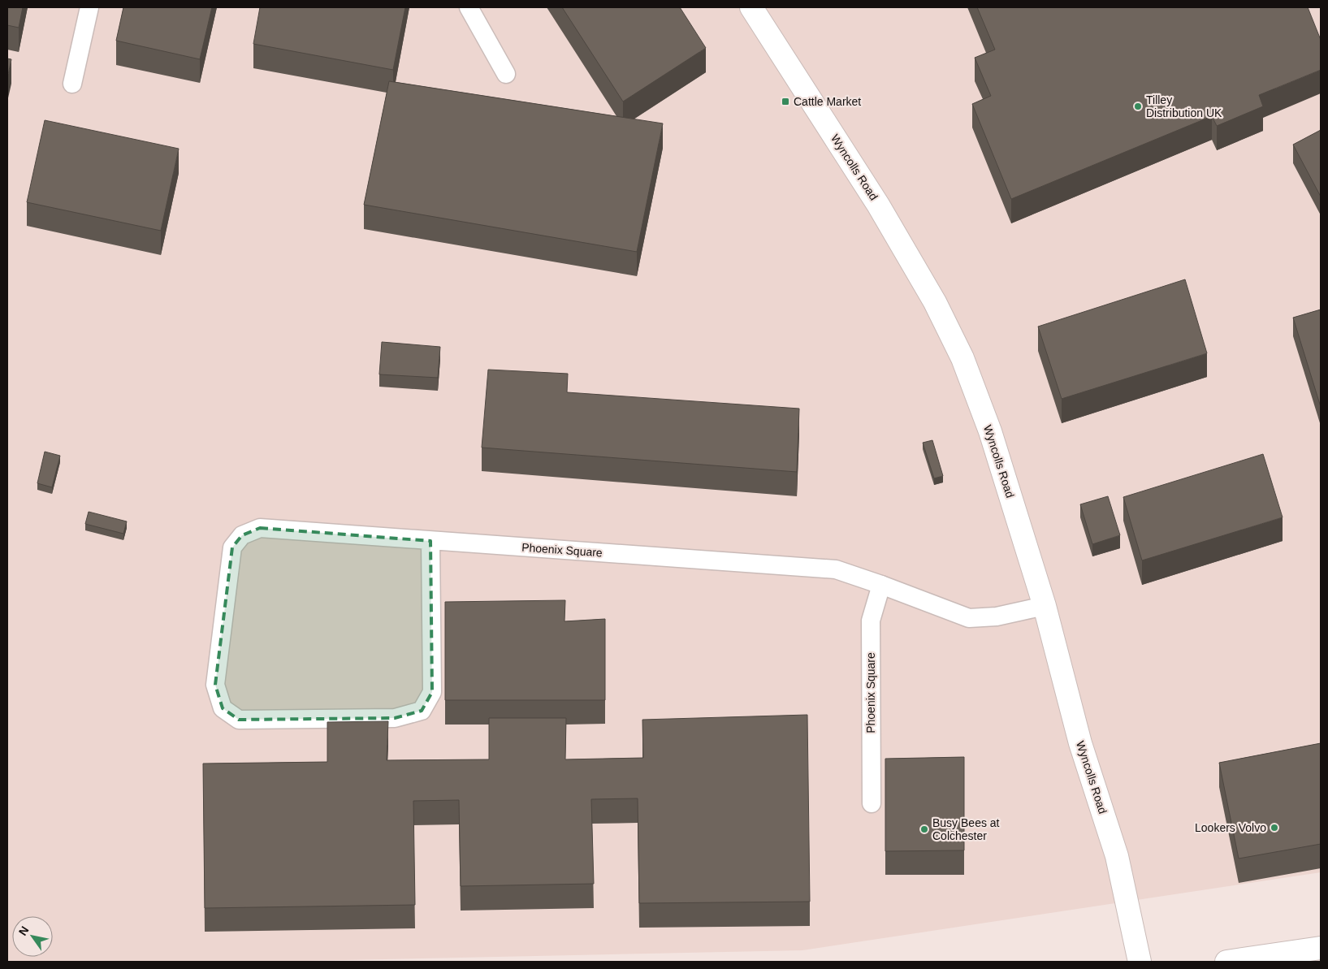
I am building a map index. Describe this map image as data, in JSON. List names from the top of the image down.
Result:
{
  "streets": {
    "street": ["Wyncolls Road", "Phoenix Square"]
  },
  "crossings": [
    ["Wyncolls Road", "Phoenix Square"]
  ],
  "places": {
    "transit": ["Cattle Market"],
    "other": ["Tilley Distribution UK", "Lookers Volvo", "Busy Bees at Colchester"]
  },
  "north": "top left"
}
